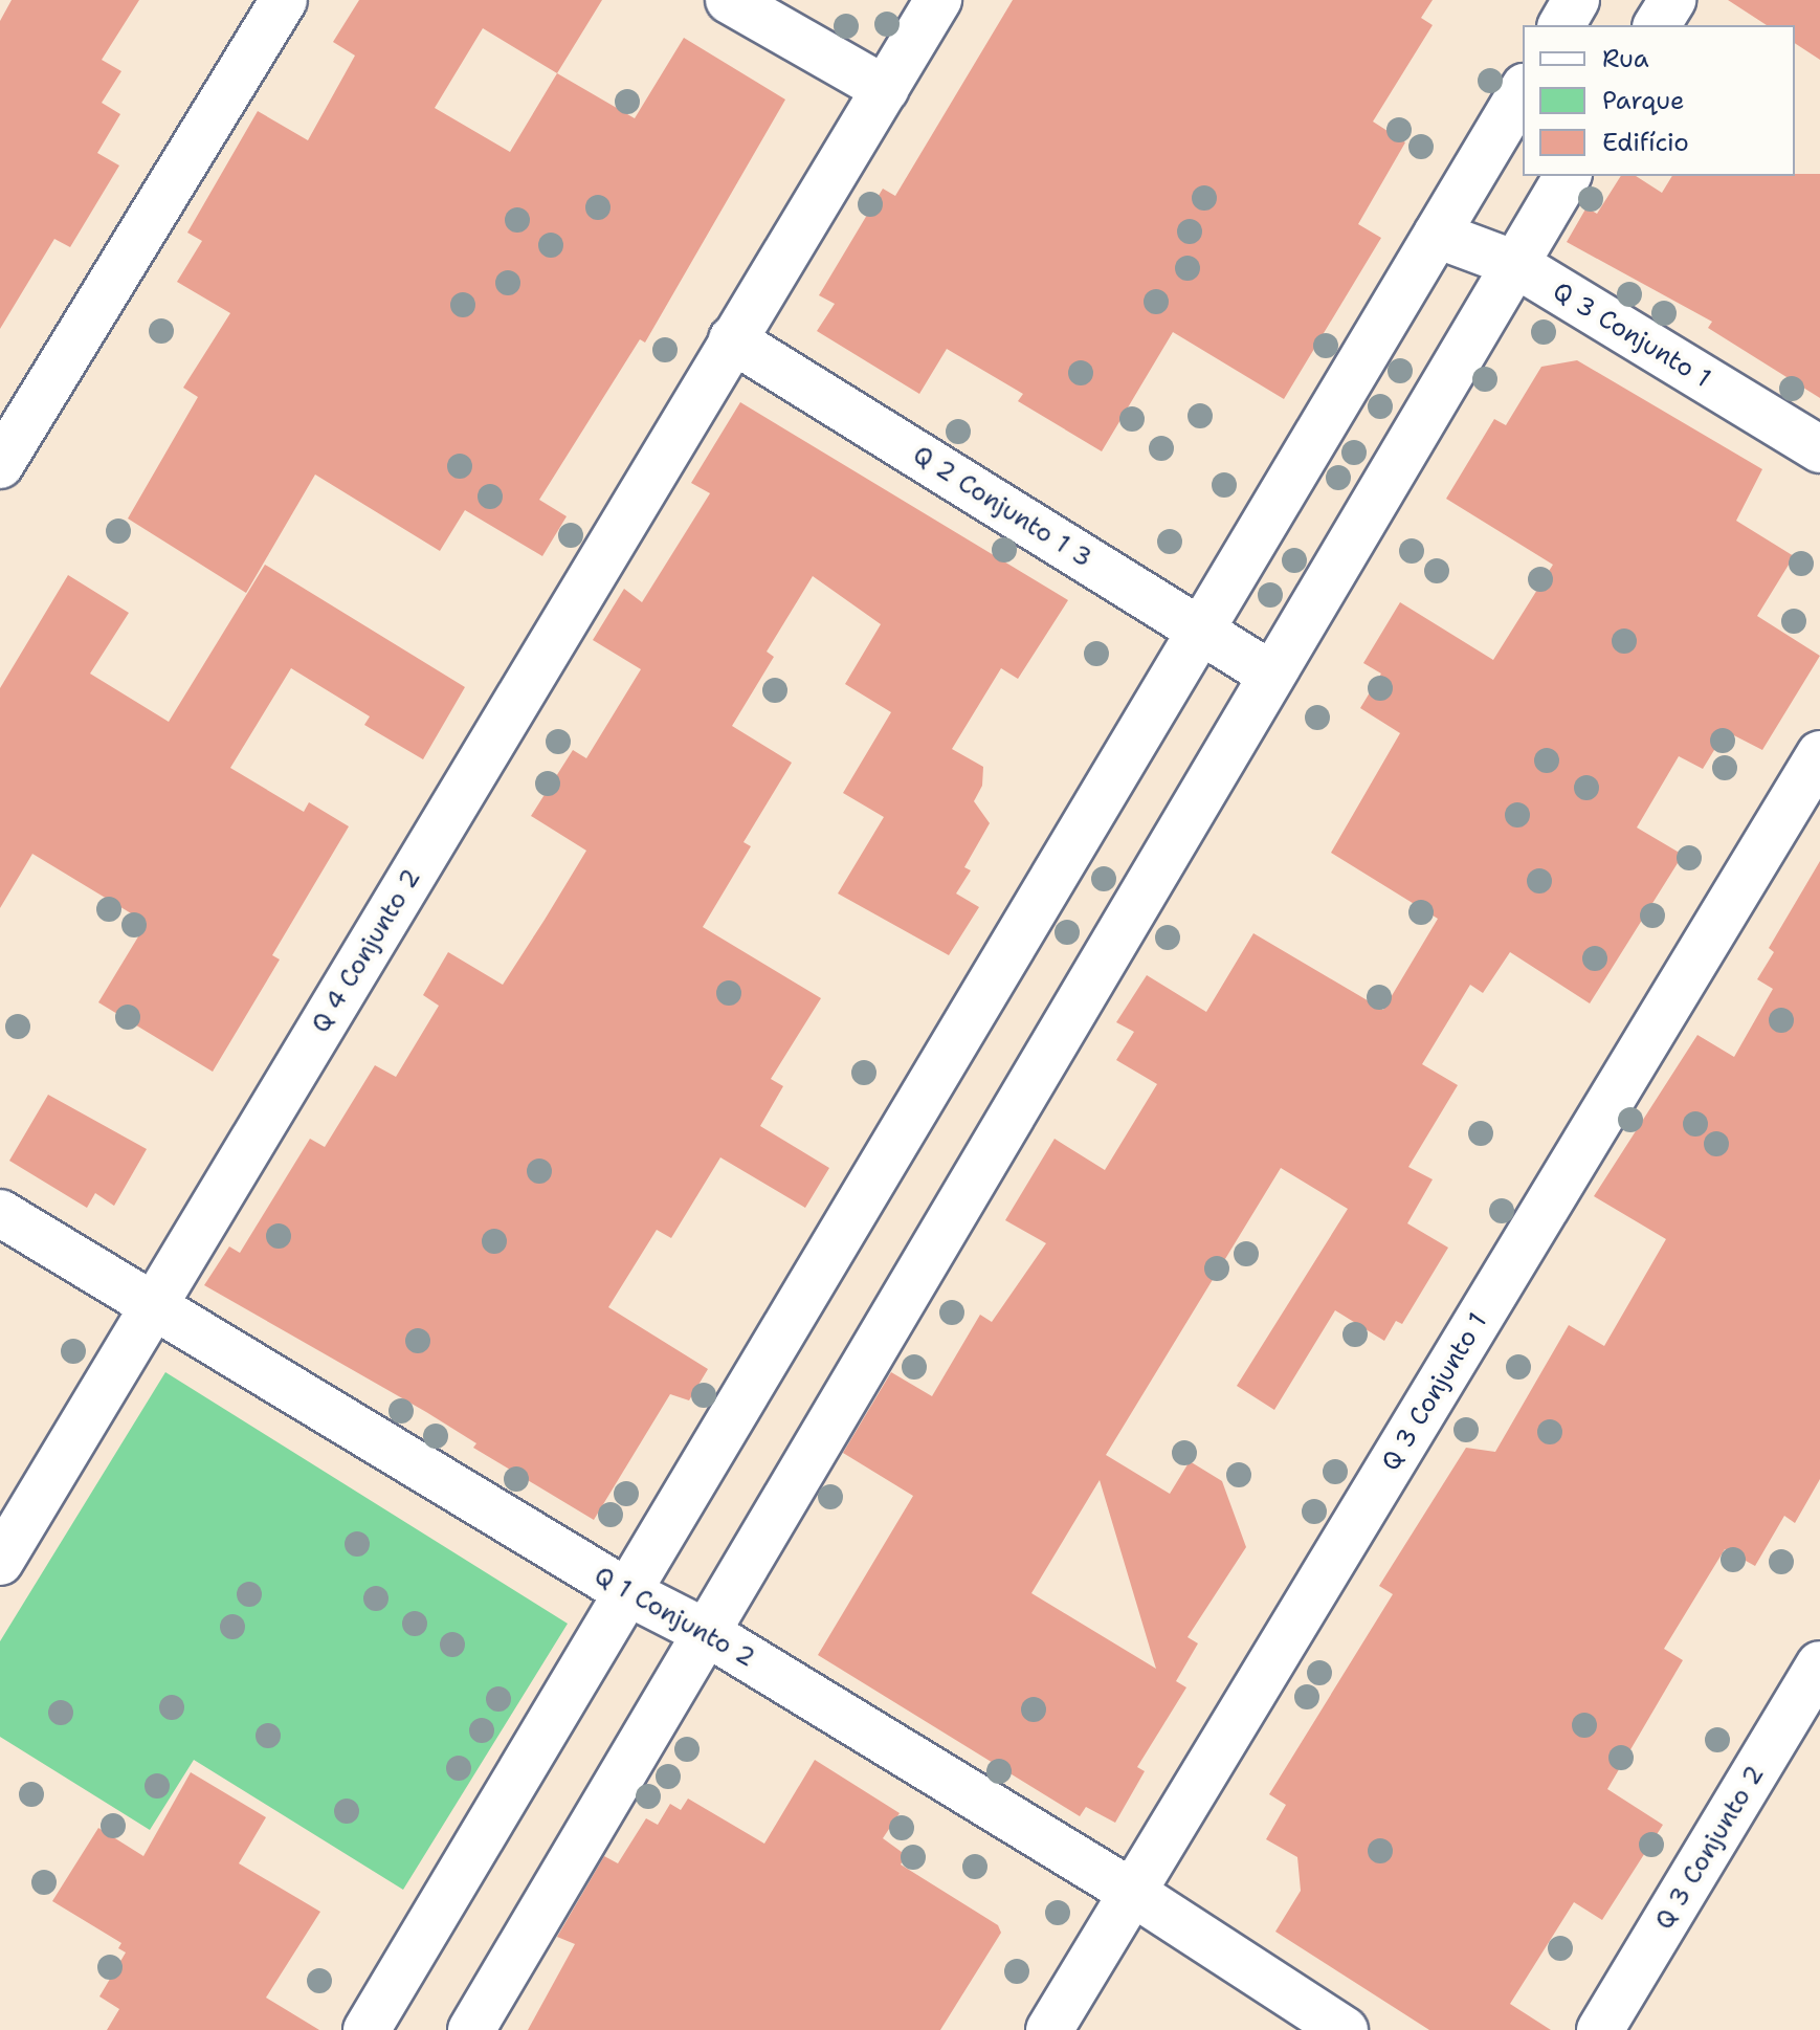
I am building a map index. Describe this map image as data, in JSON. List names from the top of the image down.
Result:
{
  "streets": {
    "street": [
      "Q 3 Conjunto 1",
      "Q 2 Conjunto 1 3",
      "Q 4 Conjunto 2",
      "Q 1 Conjunto 2",
      "Q 3 Conjunto 2"
    ]
  },
  "crossings": [
    ["Q 3 Conjunto 1", "Q 1 Conjunto 2"],
    ["Q 2 Conjunto 1 3", "Q 4 Conjunto 2"],
    ["Q 4 Conjunto 2", "Q 1 Conjunto 2"]
  ],
  "legend": ["Rua", "Parque", "Edifício"]
}
